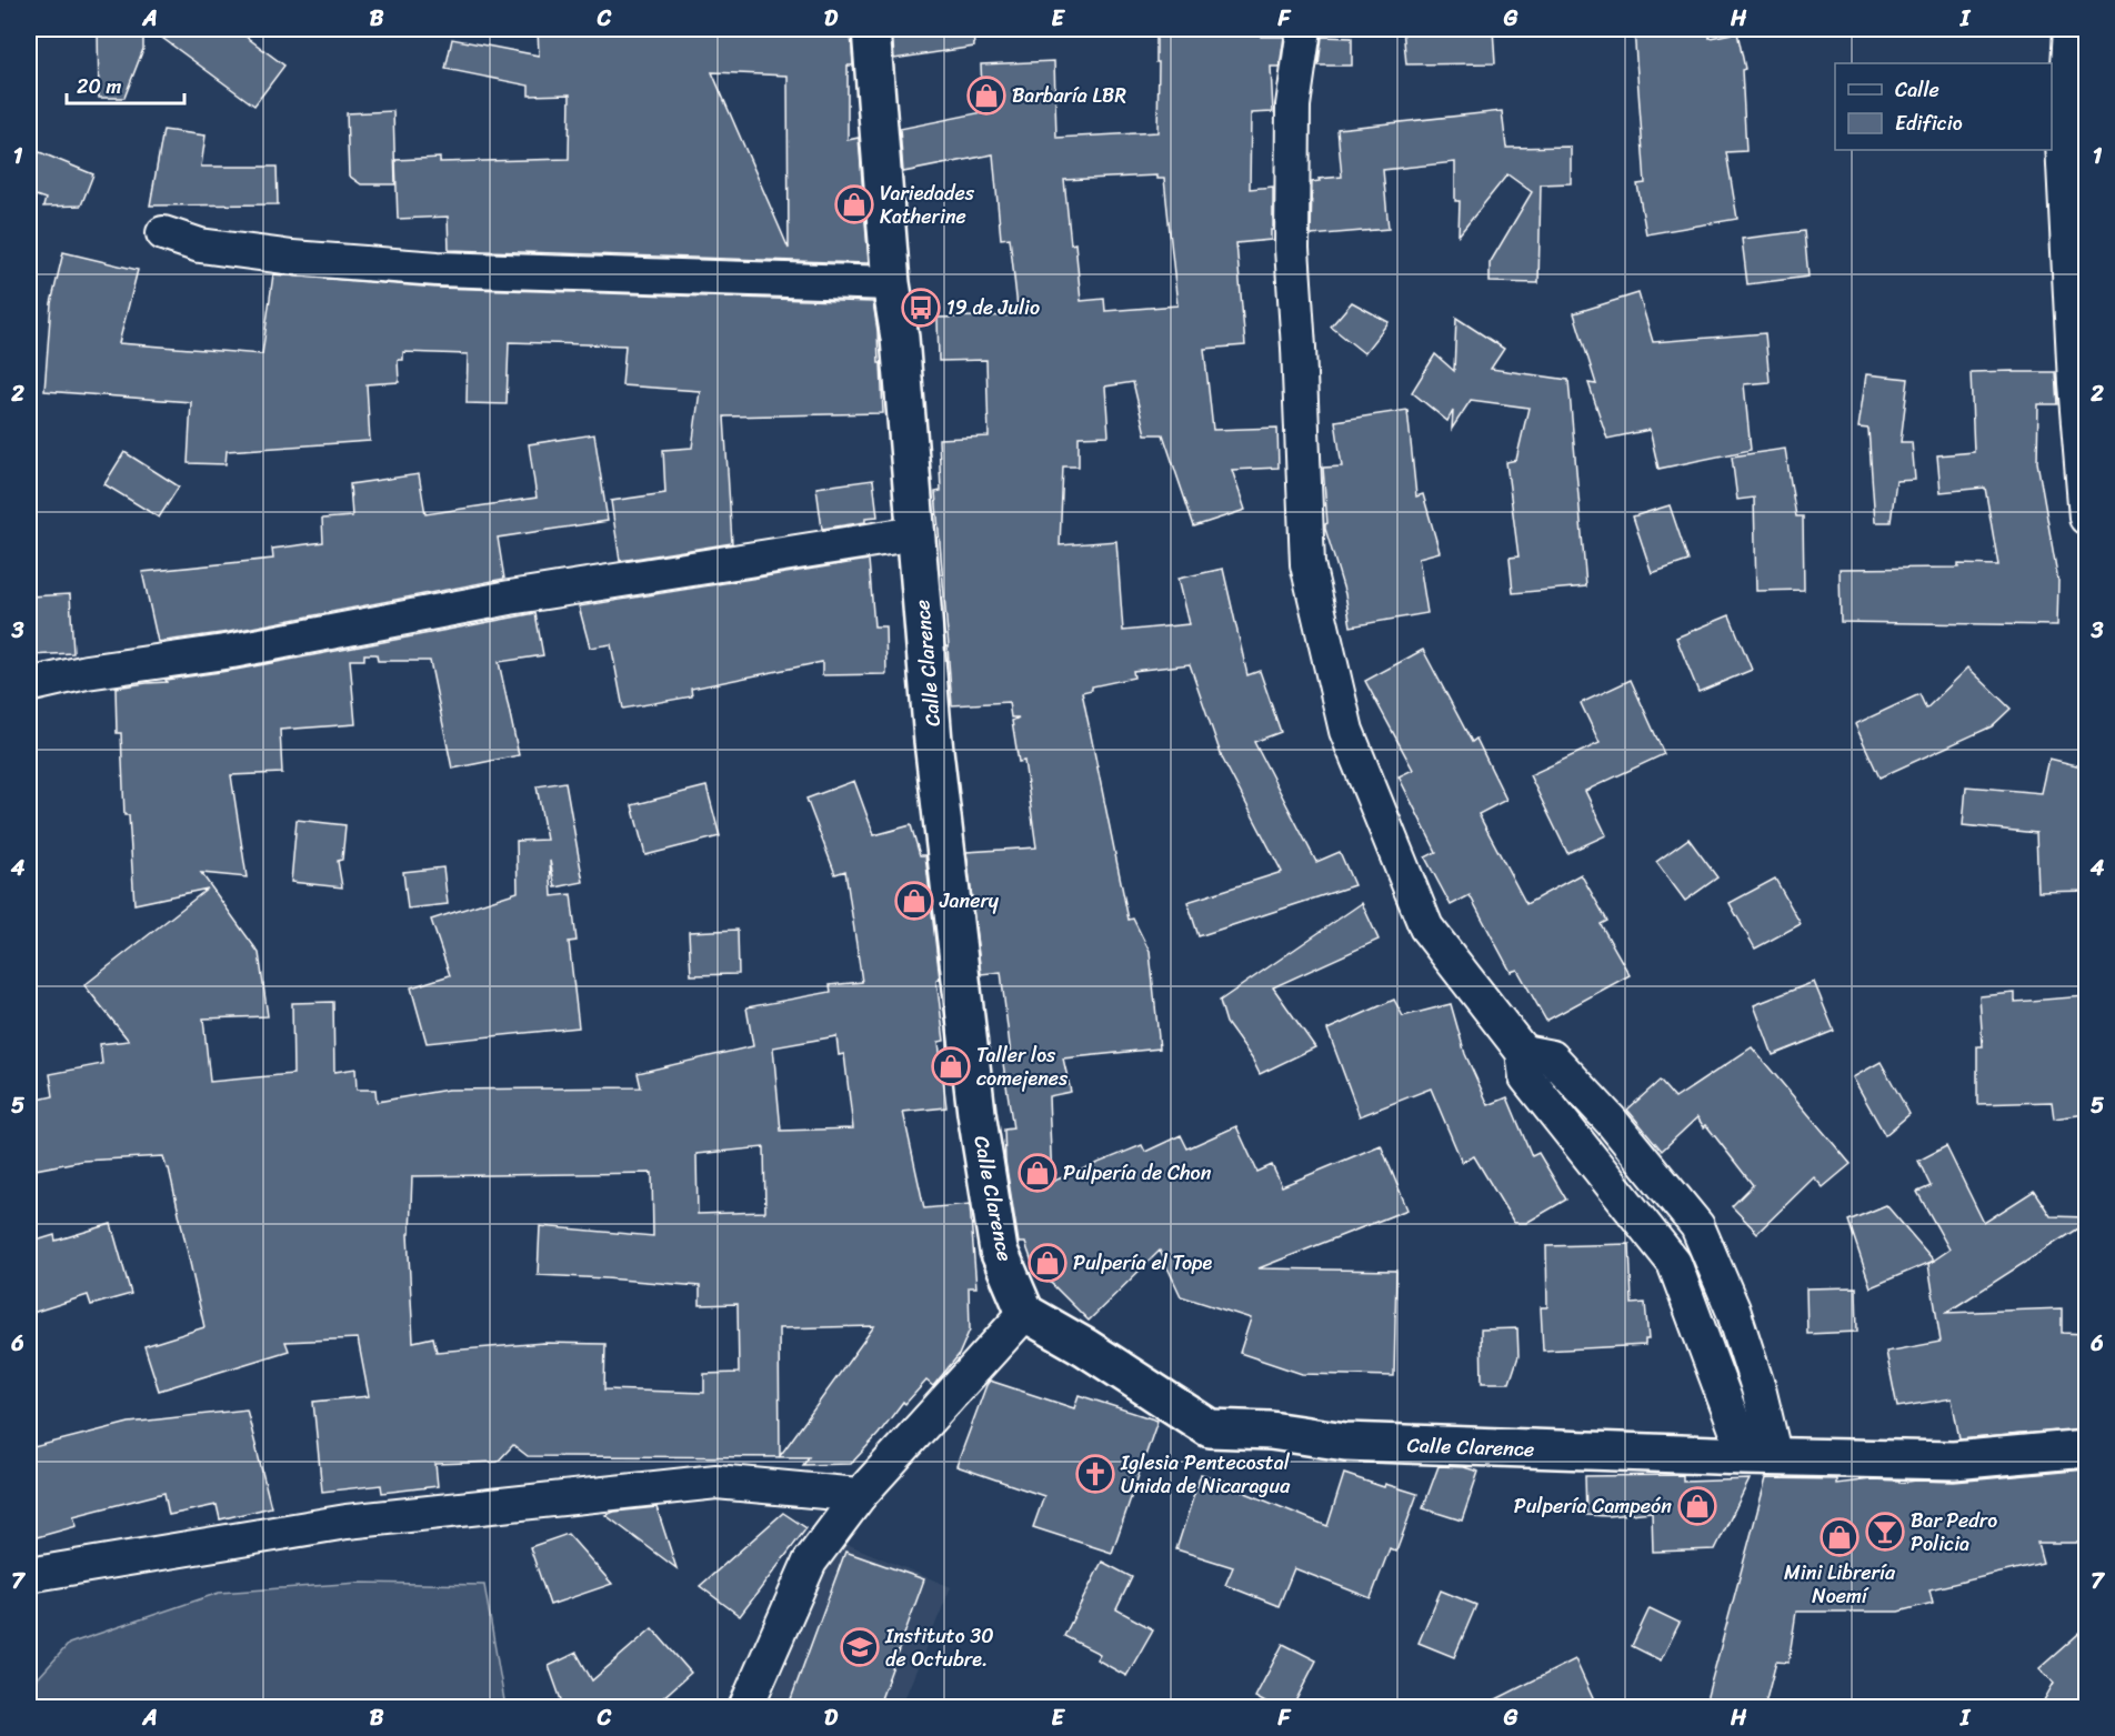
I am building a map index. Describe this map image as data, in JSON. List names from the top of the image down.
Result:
{
  "streets": {
    "street": ["Calle Clarence"]
  },
  "places": {
    "shop": [
      "Barbaría LBR",
      "Variedades Katherine",
      "Janery",
      "Taller los comejenes",
      "Pulpería de Chon",
      "Pulpería el Tope",
      "Pulpería Campeón",
      "Mini Librería Noemí"
    ],
    "bus stop": ["19 de Julio"],
    "church": ["Iglesia Pentecostal Unida de Nicaragua"],
    "bar": ["Bar Pedro Policia"],
    "school or university": ["Instituto 30 de Octubre."]
  },
  "legend": ["Calle", "Edificio"],
  "scale_bar": "20 m",
  "grid": {
    "columns": [
      "A",
      "B",
      "C",
      "D",
      "E",
      "F",
      "G",
      "H",
      "I"
    ],
    "rows": [
      "1",
      "2",
      "3",
      "4",
      "5",
      "6",
      "7"
    ]
  }
}
